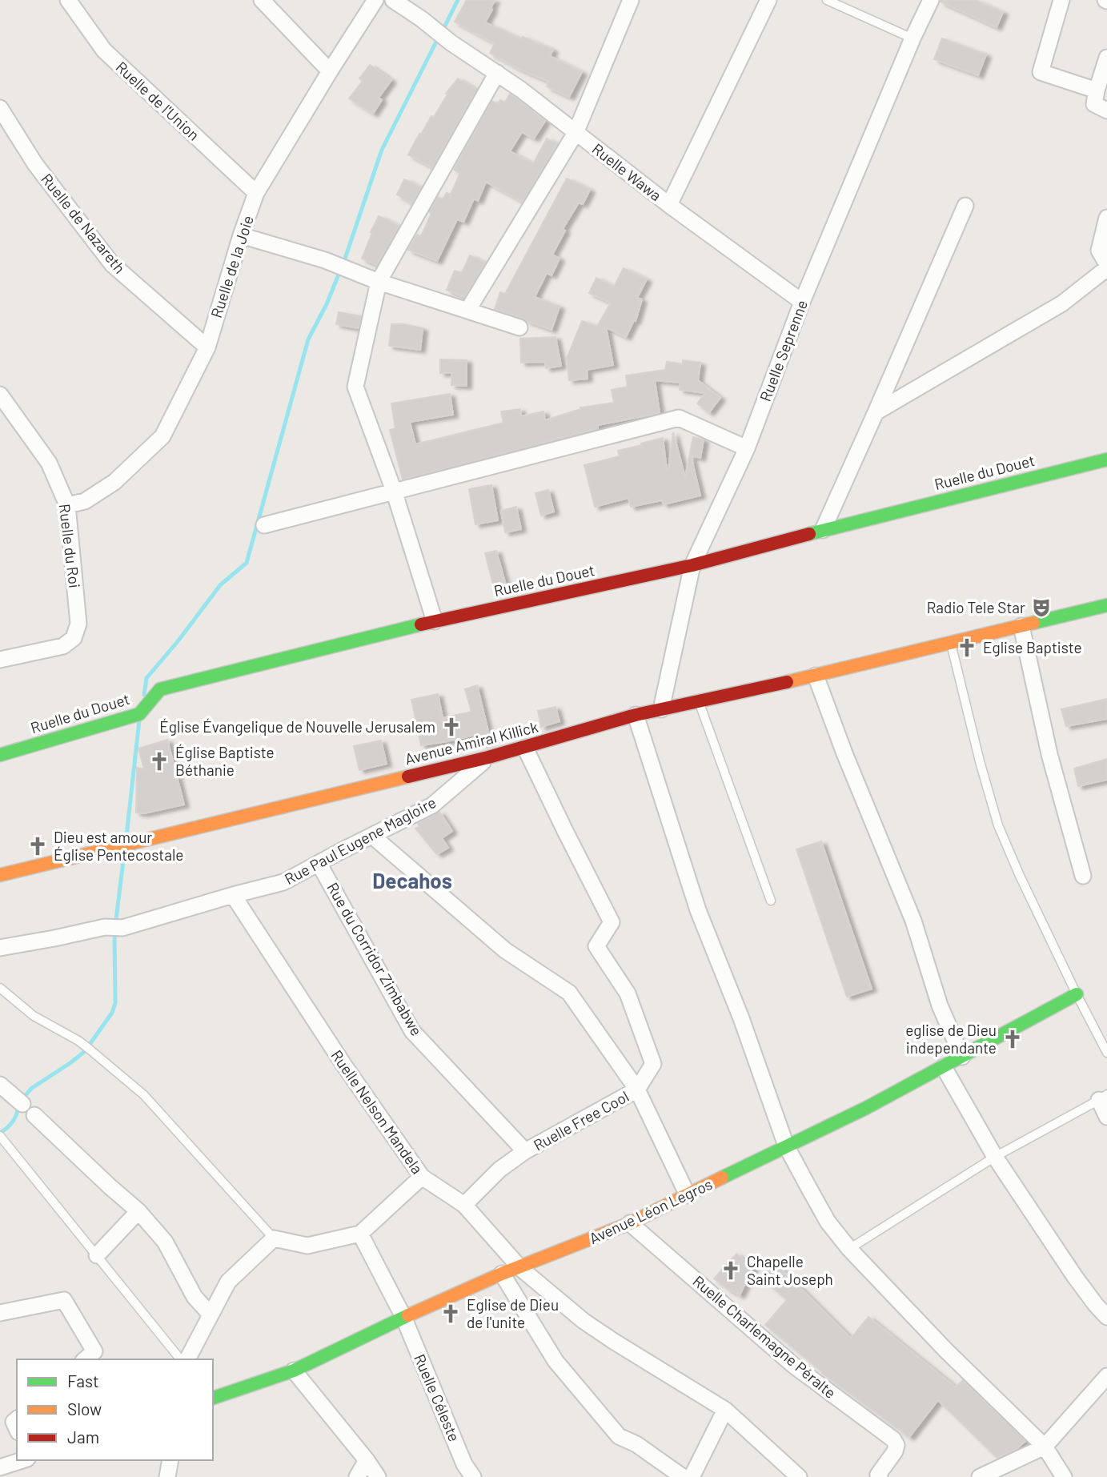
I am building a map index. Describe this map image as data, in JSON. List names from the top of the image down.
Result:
{
  "streets": {
    "street": [
      "Ruelle de l'Union",
      "Ruelle Wawa",
      "Ruelle de Nazareth",
      "Ruelle de la Joie",
      "Ruelle Seprenne",
      "Ruelle du Douet",
      "Ruelle du Roi",
      "Avenue Amiral Killick",
      "Rue Paul Eugene Magloire",
      "Rue du Corridor Zimbabwe",
      "Ruelle Nelson Mandela",
      "Ruelle Free Cool",
      "Avenue Léon Legros",
      "Ruelle Charlemagne Péralte",
      "Ruelle Céleste"
    ]
  },
  "crossings": [
    ["Ruelle de l'Union", "Ruelle de la Joie"],
    ["Ruelle Wawa", "Ruelle Seprenne"],
    ["Ruelle de Nazareth", "Ruelle de la Joie"],
    ["Ruelle de la Joie", "Ruelle du Roi"],
    ["Ruelle Seprenne", "Ruelle du Douet"],
    ["Ruelle Seprenne", "Avenue Amiral Killick"],
    ["Avenue Amiral Killick", "Rue Paul Eugene Magloire"],
    ["Avenue Amiral Killick", "Ruelle Free Cool"],
    ["Rue Paul Eugene Magloire", "Rue du Corridor Zimbabwe"],
    ["Rue Paul Eugene Magloire", "Ruelle Nelson Mandela"],
    ["Rue du Corridor Zimbabwe", "Ruelle Free Cool"],
    ["Ruelle Nelson Mandela", "Ruelle Free Cool"],
    ["Ruelle Nelson Mandela", "Avenue Léon Legros"],
    ["Avenue Léon Legros", "Ruelle Charlemagne Péralte"],
    ["Avenue Léon Legros", "Ruelle Céleste"]
  ],
  "districts": ["Decahos"],
  "places": {
    "theatre": ["Radio Tele Star"],
    "church": [
      "Eglise Baptiste",
      "Église Évangelique de Nouvelle Jerusalem",
      "Église Baptiste Béthanie",
      "Dieu est amour Église Pentecostale",
      "eglise de Dieu independante",
      "Chapelle Saint Joseph",
      "Eglise de Dieu de l'unite"
    ]
  },
  "legend": ["Fast", "Slow", "Jam"]
}
